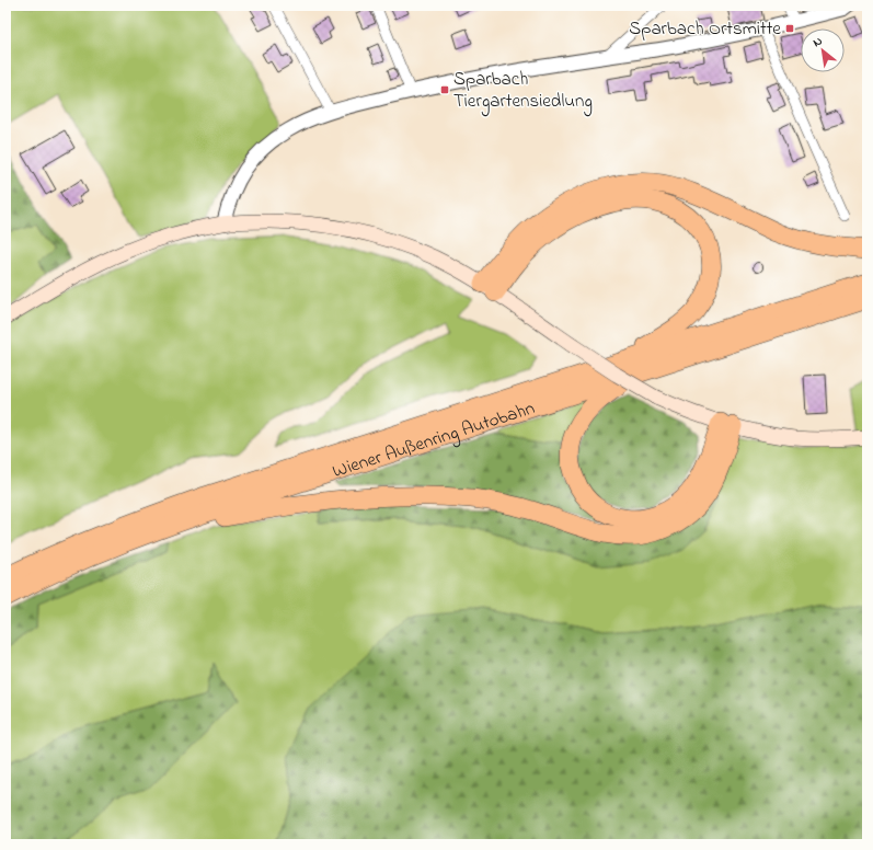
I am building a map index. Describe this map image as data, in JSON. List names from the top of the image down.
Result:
{
  "streets": {
    "highway": ["Wiener Außenring Autobahn"]
  },
  "places": {
    "transit": ["Sparbach Ortsmitte", "Sparbach Tiergartensiedlung"]
  },
  "north": "top left"
}
